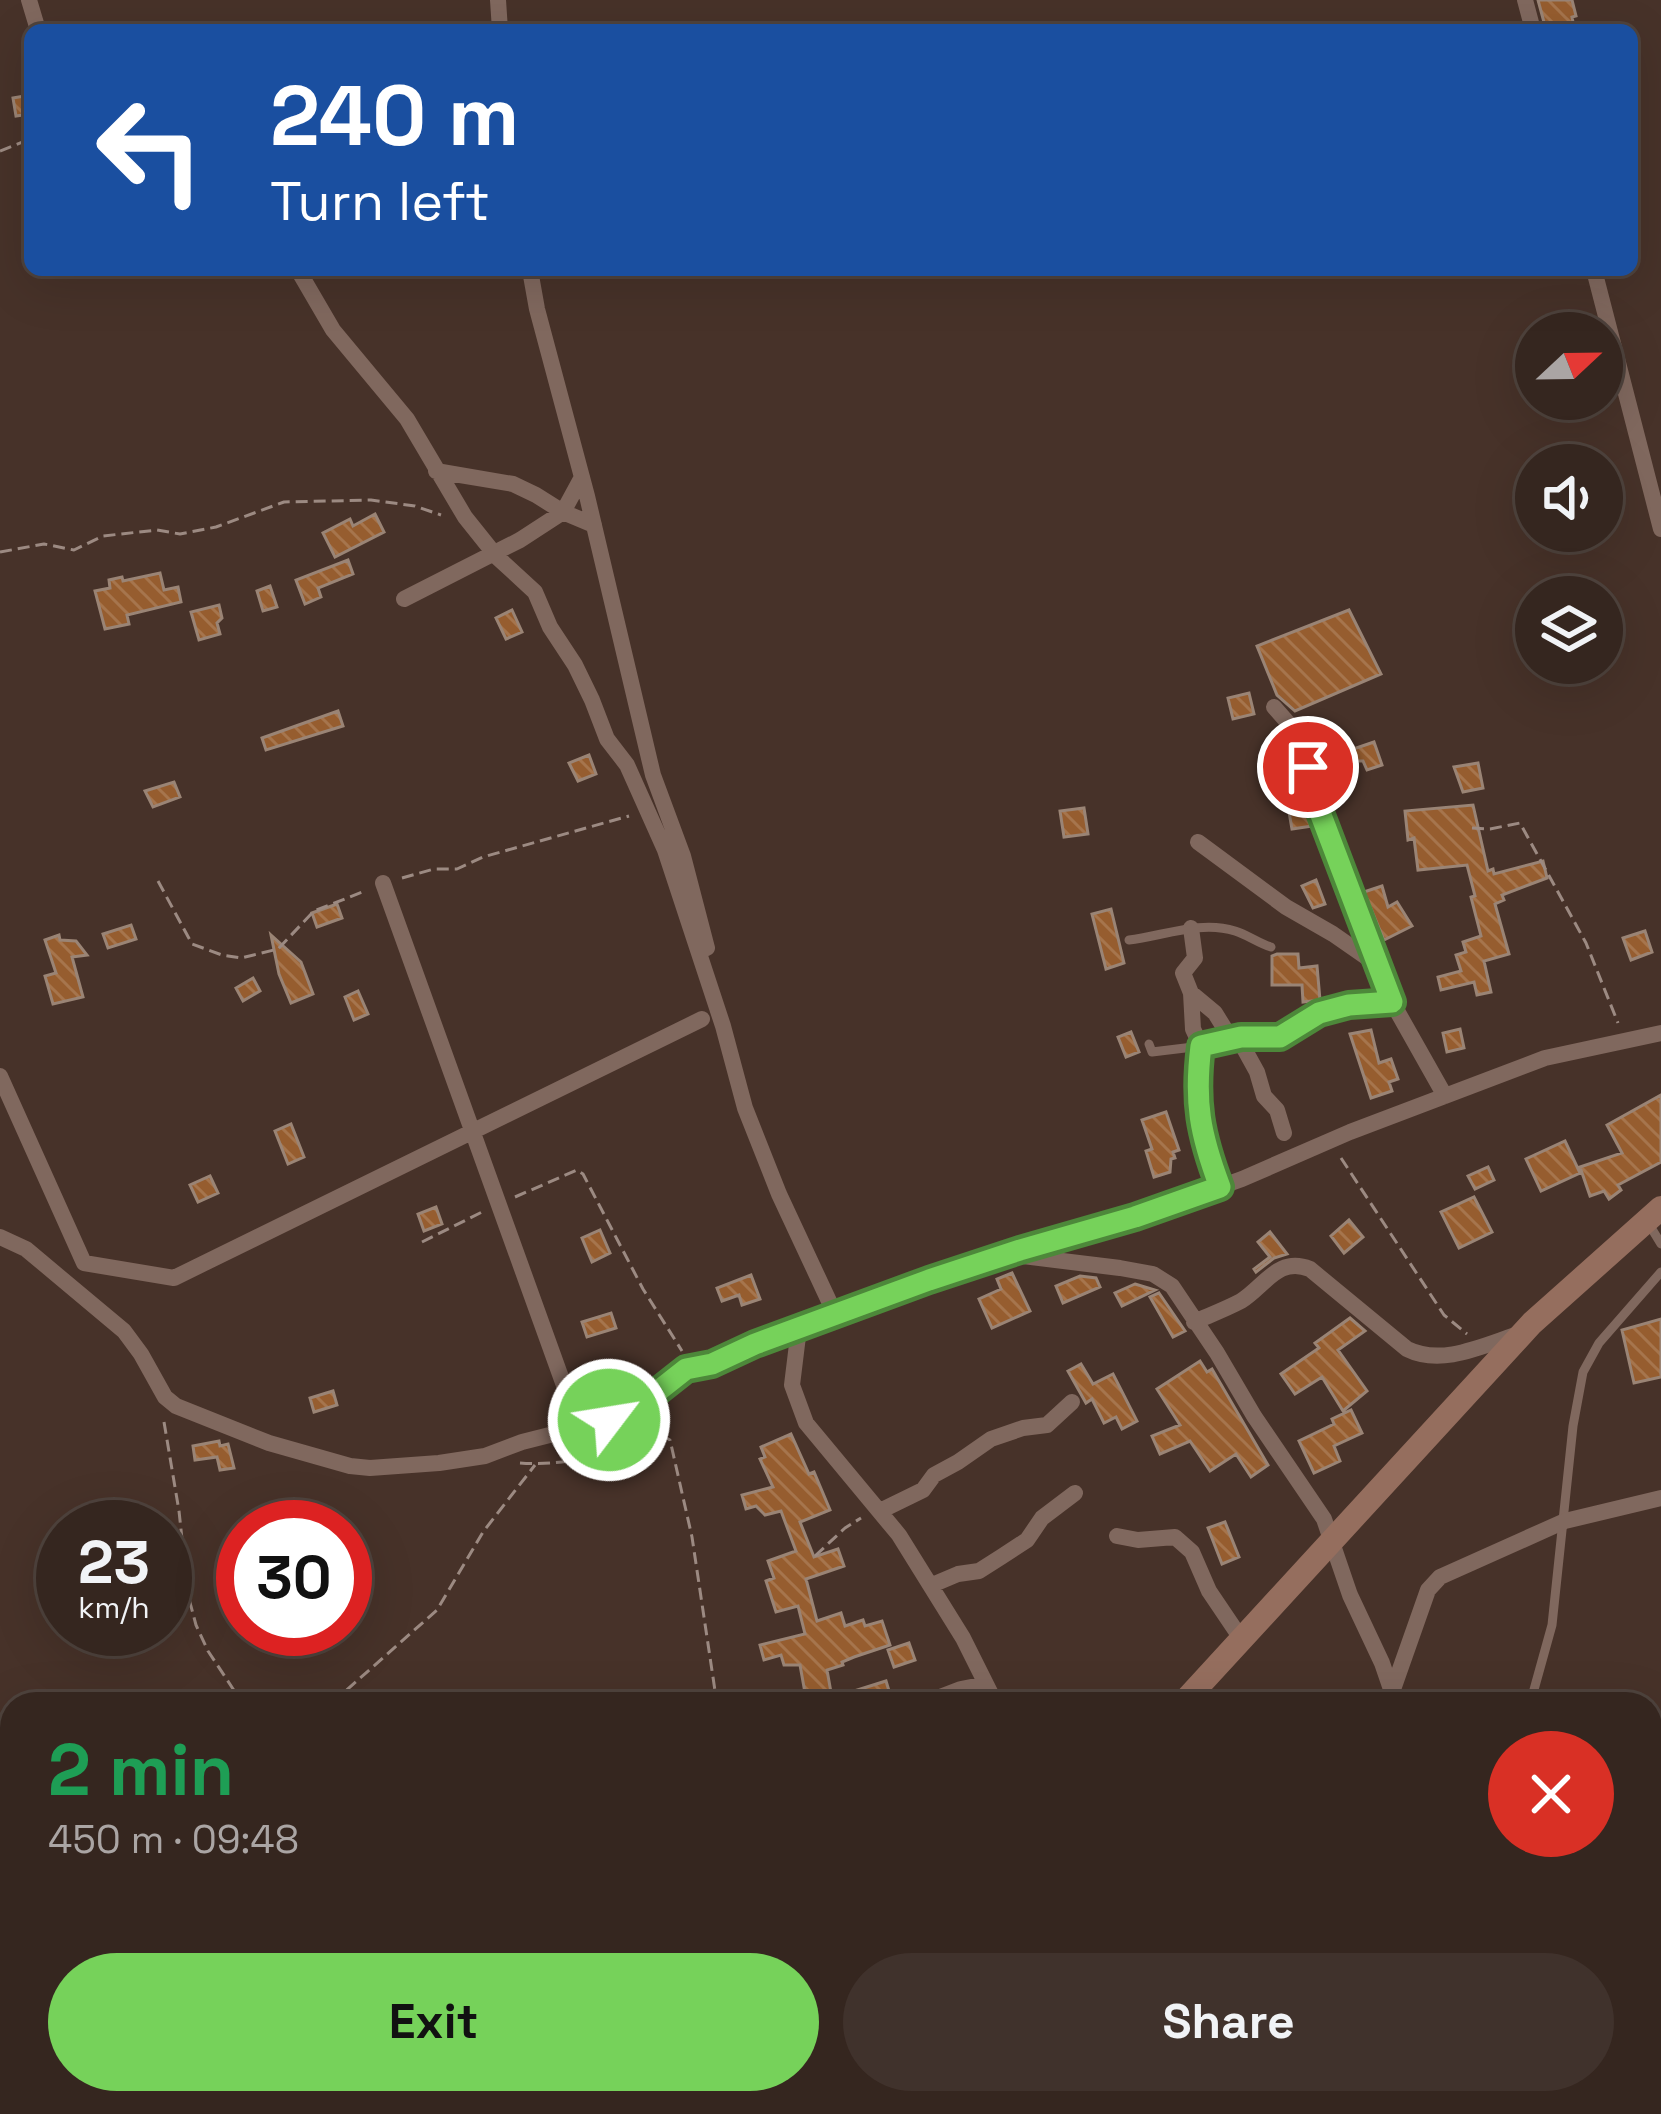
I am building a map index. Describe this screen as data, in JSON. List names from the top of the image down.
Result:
{
  "north": "right",
  "page": {
    "turn": ["240 m", "Turn left"],
    "speed": "23 km/h",
    "limit": "30",
    "heading": ["2 min", "450 m · 09:48"],
    "buttons": ["Exit", "Share"]
  }
}
